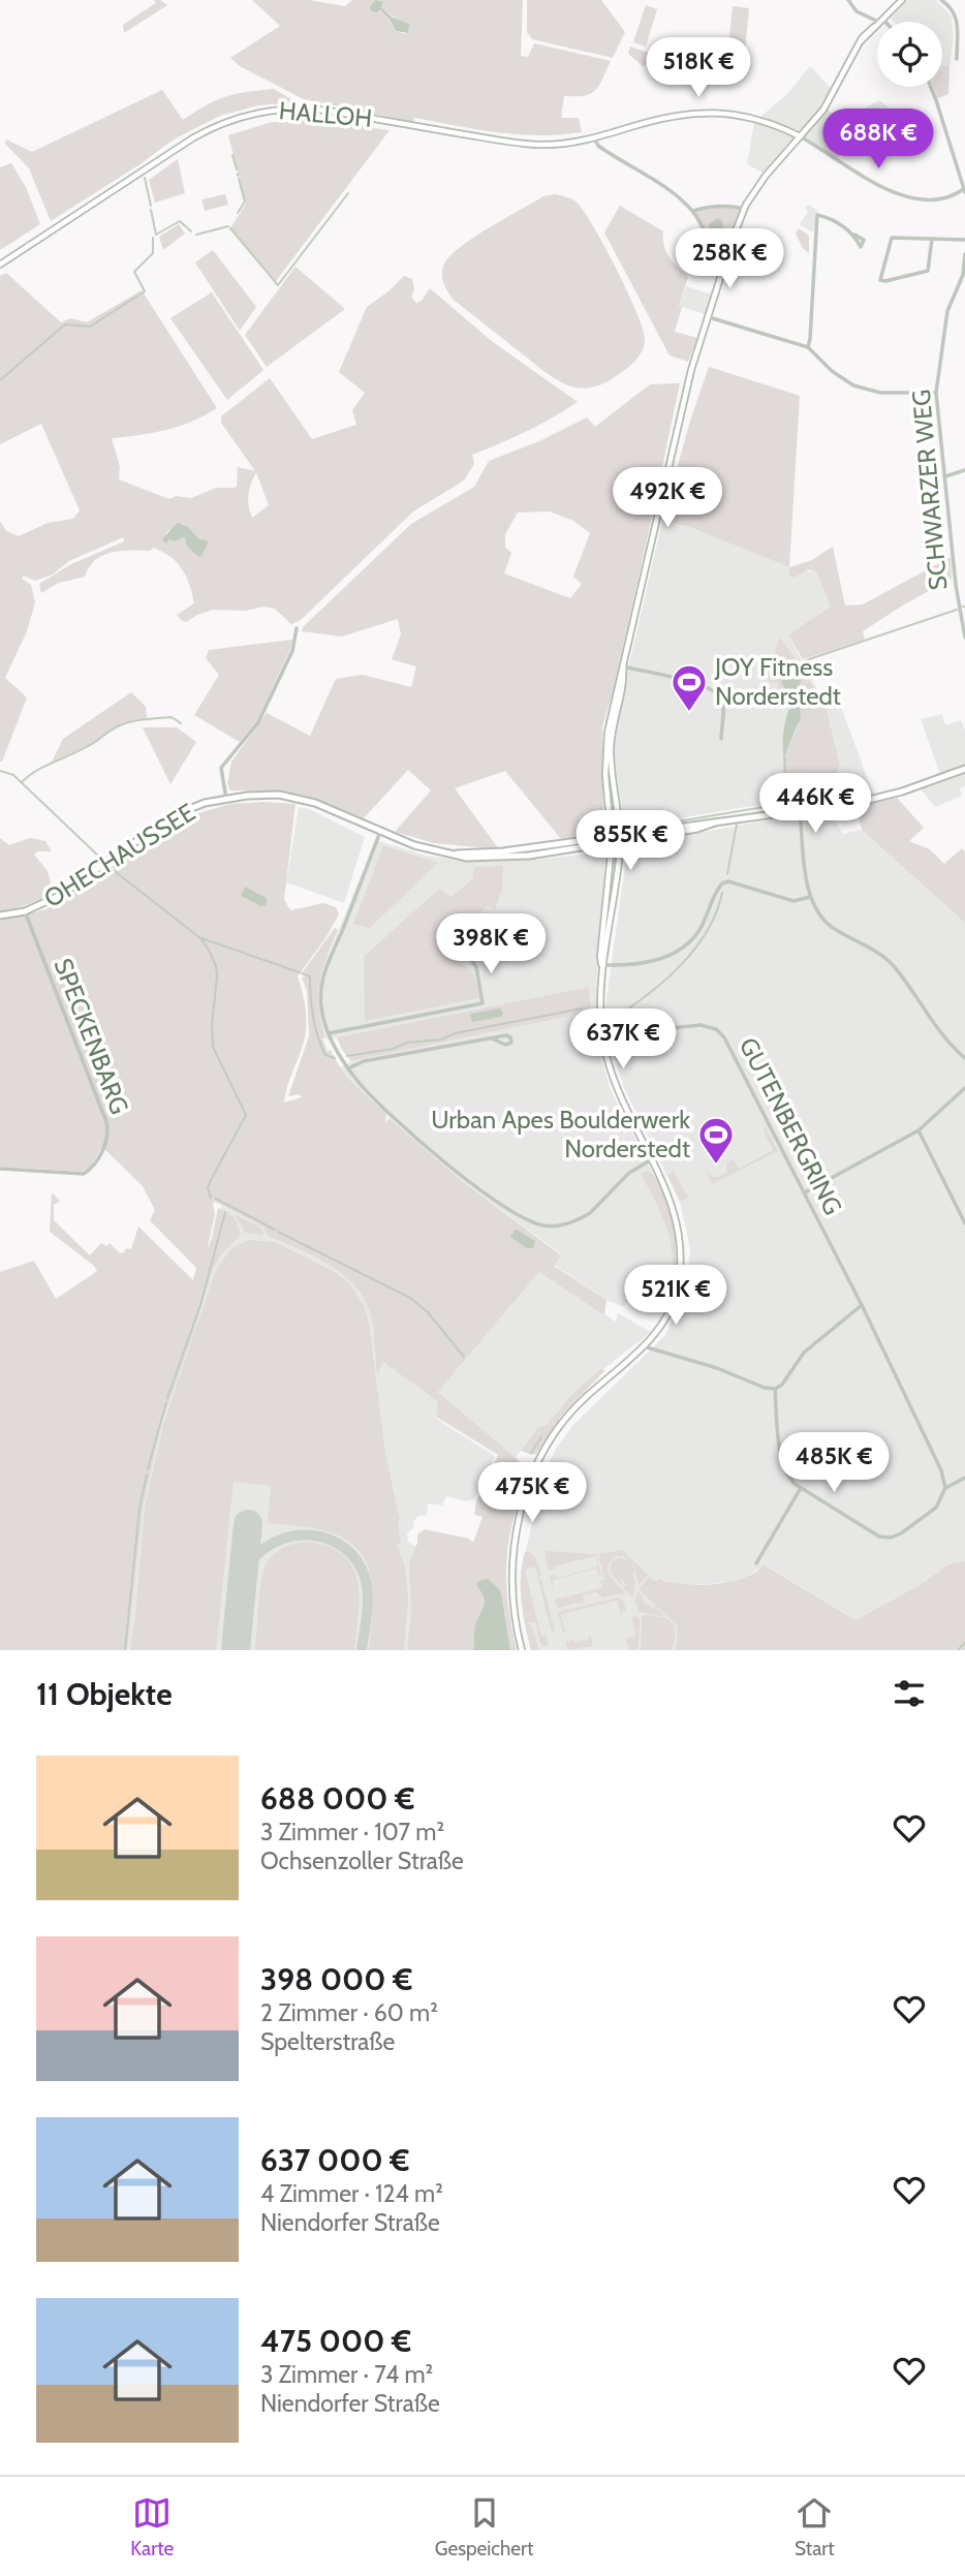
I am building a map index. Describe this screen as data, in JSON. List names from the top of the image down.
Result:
{
  "streets": {
    "main road": ["HALLOH", "OHECHAUSSEE"],
    "street": ["SCHWARZER WEG", "SPECKENBARG", "GUTENBERGRING"]
  },
  "crossings": [
    ["OHECHAUSSEE", "SPECKENBARG"]
  ],
  "places": {
    "sports": ["JOY Fitness Norderstedt", "Urban Apes Boulderwerk Norderstedt"]
  },
  "page": {
    "price": [
      "518K €",
      "688K €",
      "258K €",
      "492K €",
      "446K €",
      "855K €",
      "398K €",
      "637K €",
      "521K €",
      "485K €",
      "475K €"
    ],
    "heading": "11 Objekte",
    "list": [
      {
        "name": "688 000 €",
        "note": "3 Zimmer · 107 m² · Ochsenzoller Straße"
      },
      {
        "name": "398 000 €",
        "note": "2 Zimmer · 60 m² · Spelterstraße"
      },
      {
        "name": "637 000 €",
        "note": "4 Zimmer · 124 m² · Niendorfer Straße"
      },
      {
        "name": "475 000 €",
        "note": "3 Zimmer · 74 m² · Niendorfer Straße"
      }
    ],
    "tabs": ["Karte", "Gespeichert", "Start"]
  }
}
